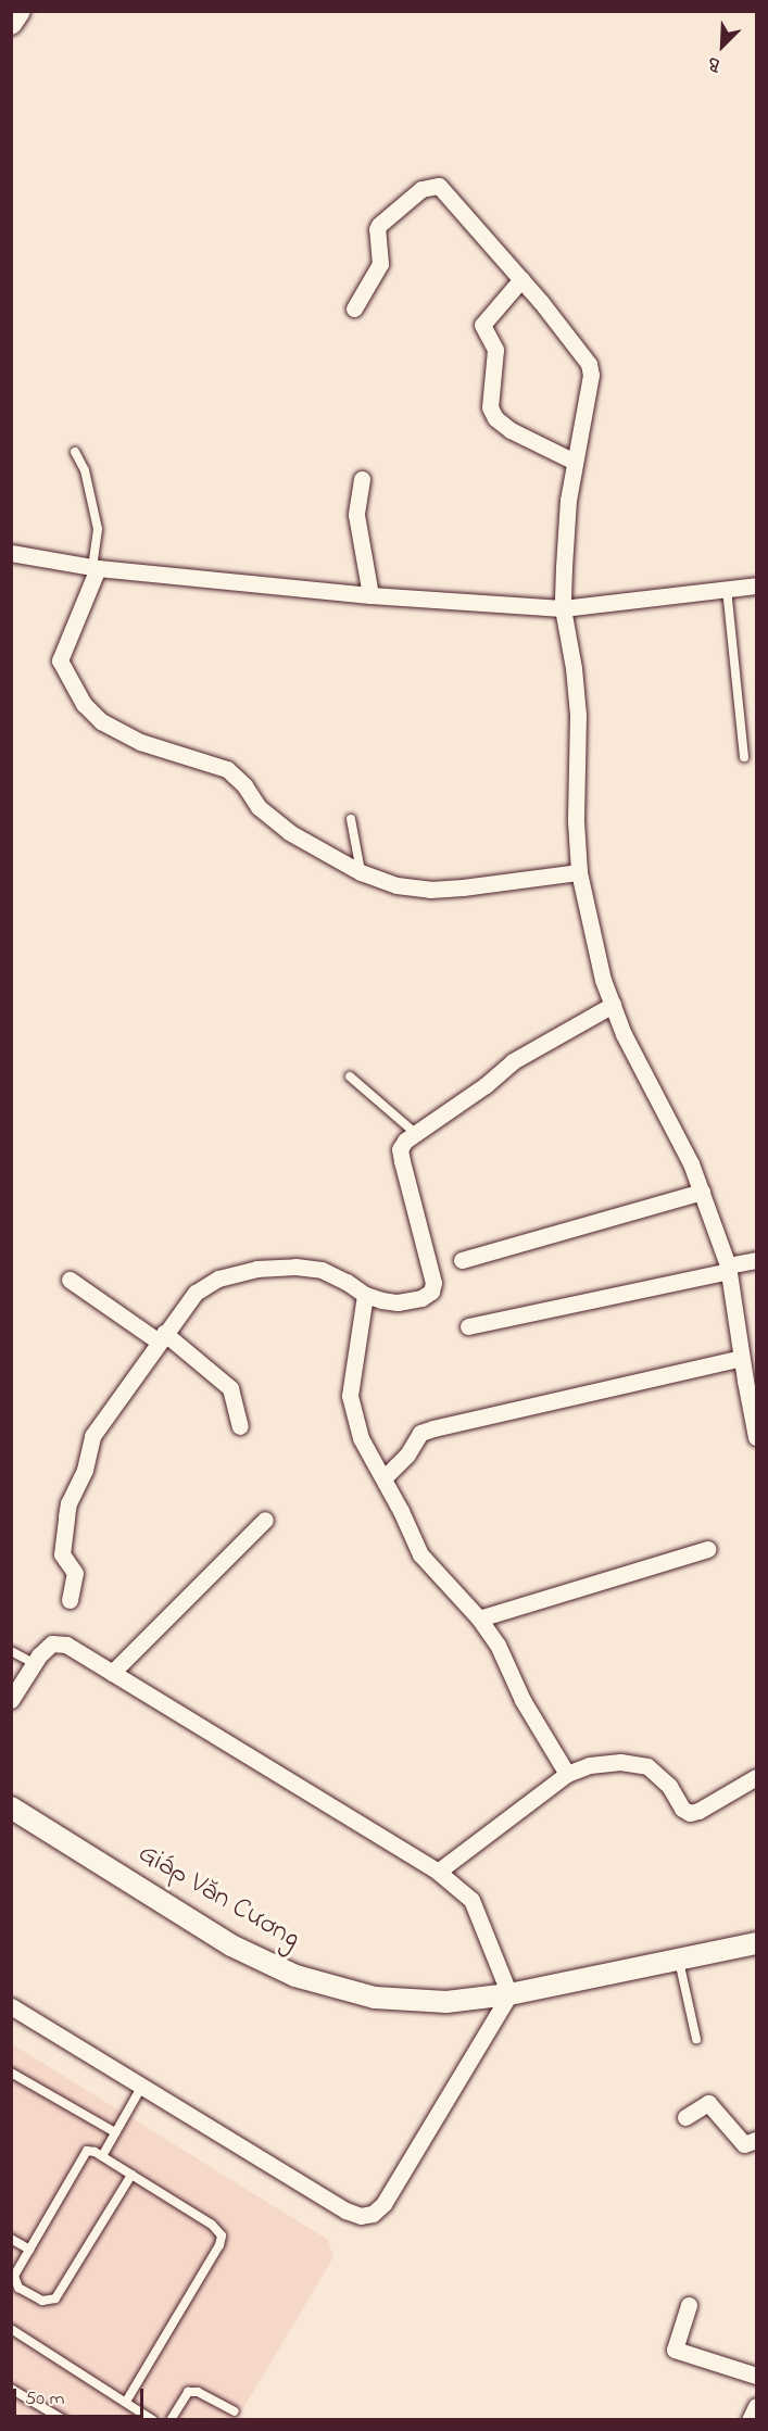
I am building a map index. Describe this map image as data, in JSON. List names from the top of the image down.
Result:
{
  "streets": {
    "street": ["Giáp Văn Cương"]
  },
  "scale_bar": "50 m",
  "north": "bottom left"
}
